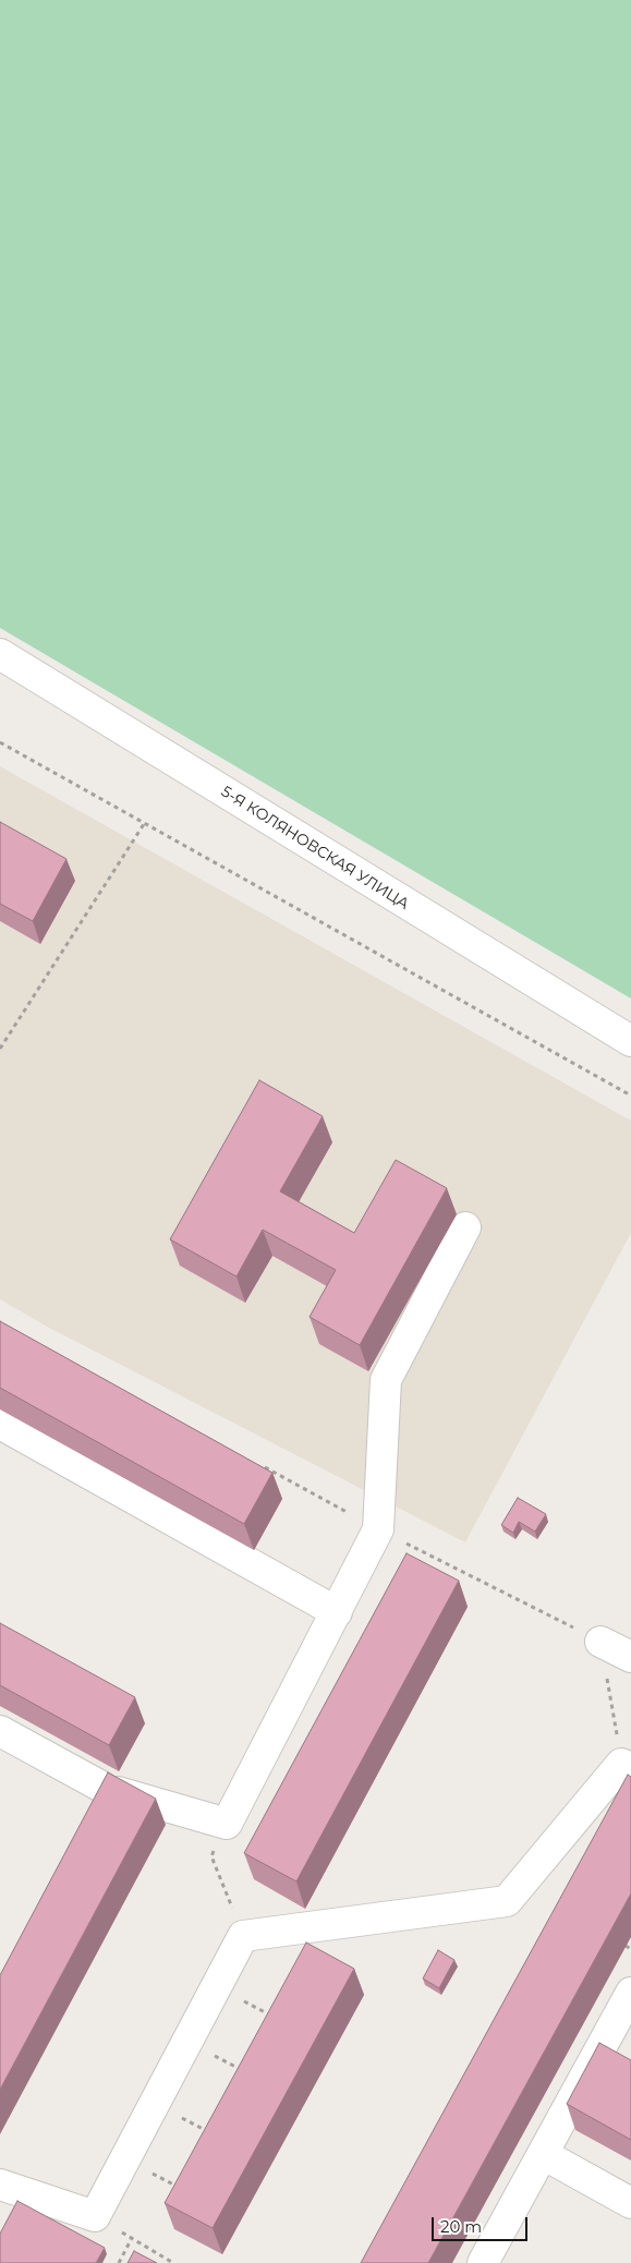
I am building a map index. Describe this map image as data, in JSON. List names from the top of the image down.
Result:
{
  "streets": {
    "street": ["5-Я КОЛЯНОВСКАЯ УЛИЦА"]
  },
  "scale_bar": "20 m"
}
